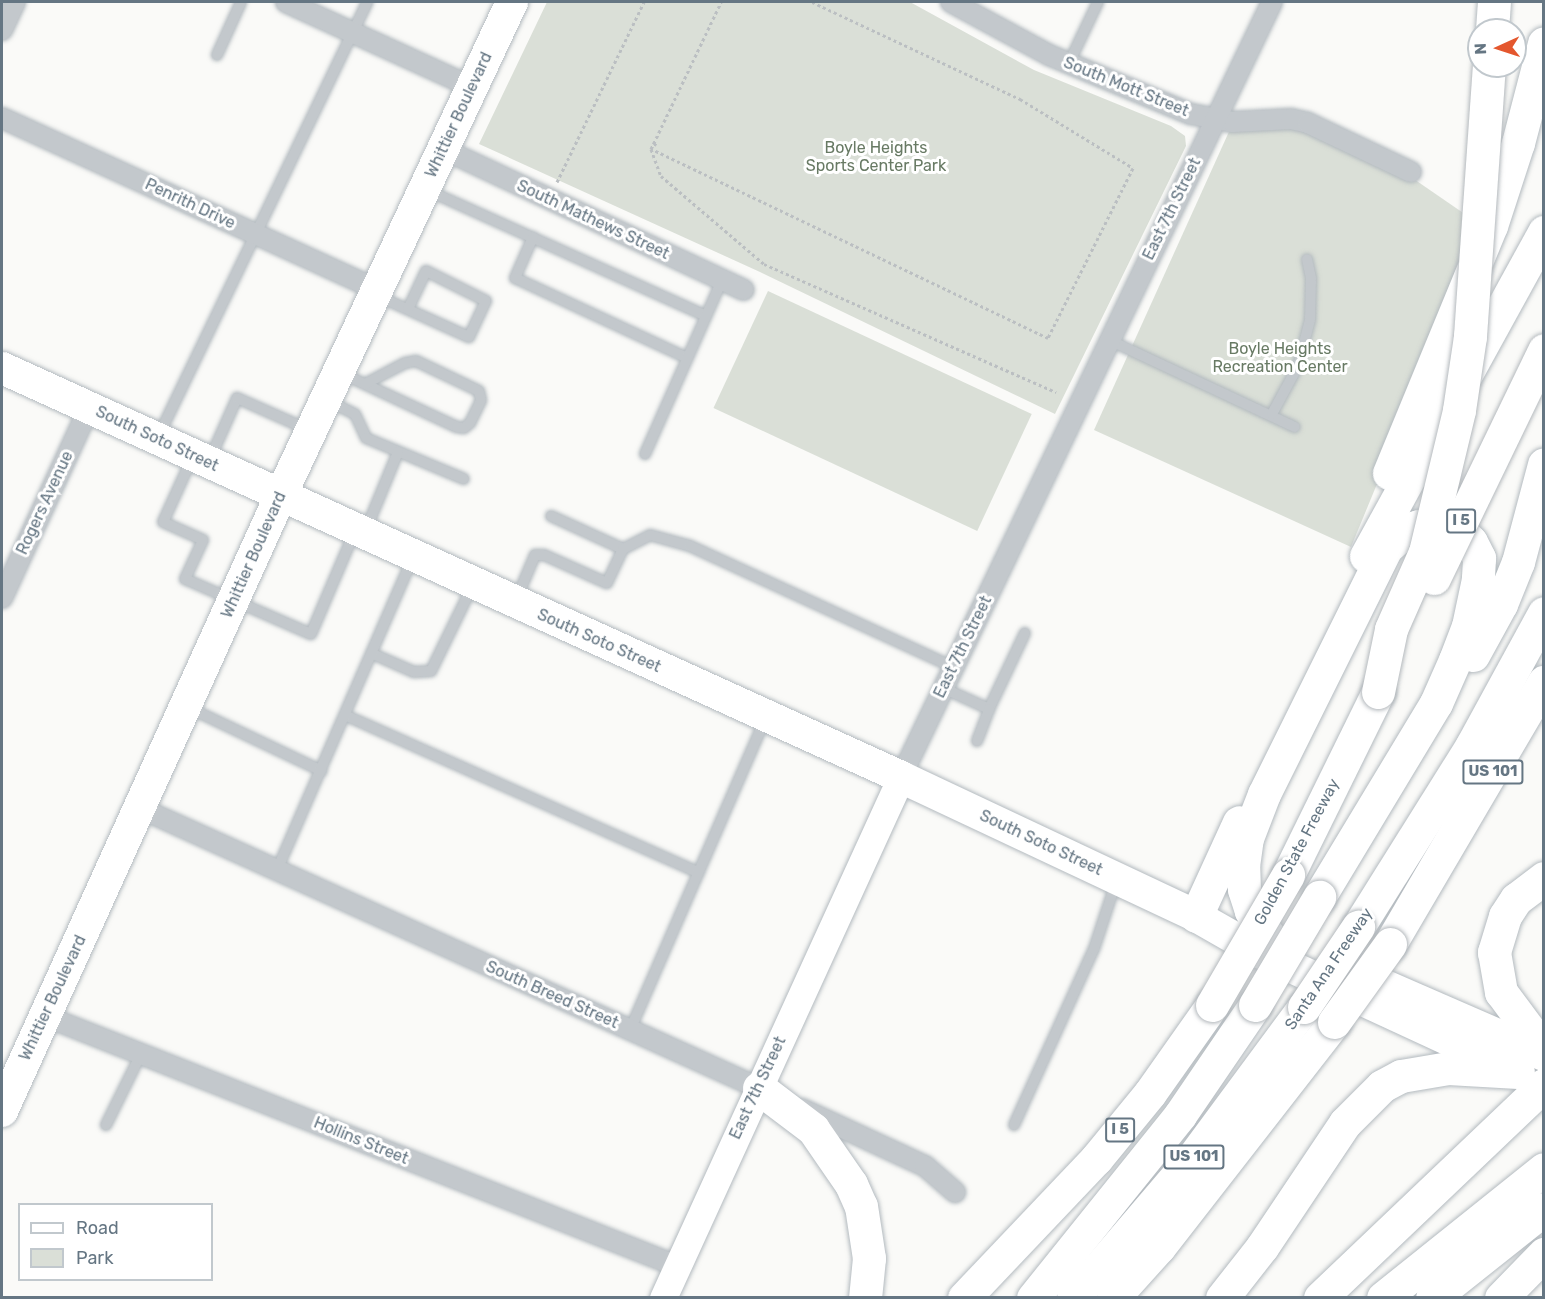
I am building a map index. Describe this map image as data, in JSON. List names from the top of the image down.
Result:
{
  "streets": {
    "highway": [
      "I 5",
      "US 101",
      "Golden State Freeway",
      "Santa Ana Freeway"
    ],
    "main road": ["Whittier Boulevard", "South Soto Street"],
    "street": [
      "South Mott Street",
      "Penrith Drive",
      "East 7th Street",
      "South Mathews Street",
      "Rogers Avenue",
      "South Breed Street",
      "Hollins Street"
    ]
  },
  "crossings": [
    ["South Mott Street", "East 7th Street"],
    ["Whittier Boulevard", "Penrith Drive"],
    ["Whittier Boulevard", "South Mathews Street"],
    ["Whittier Boulevard", "South Soto Street"],
    ["Whittier Boulevard", "South Breed Street"],
    ["Whittier Boulevard", "Hollins Street"],
    ["East 7th Street", "South Soto Street"],
    ["East 7th Street", "South Breed Street"],
    ["East 7th Street", "Hollins Street"],
    ["South Soto Street", "Rogers Avenue"]
  ],
  "parks": ["Boyle Heights Sports Center Park", "Boyle Heights Recreation Center"],
  "legend": ["Road", "Park"],
  "north": "left"
}
